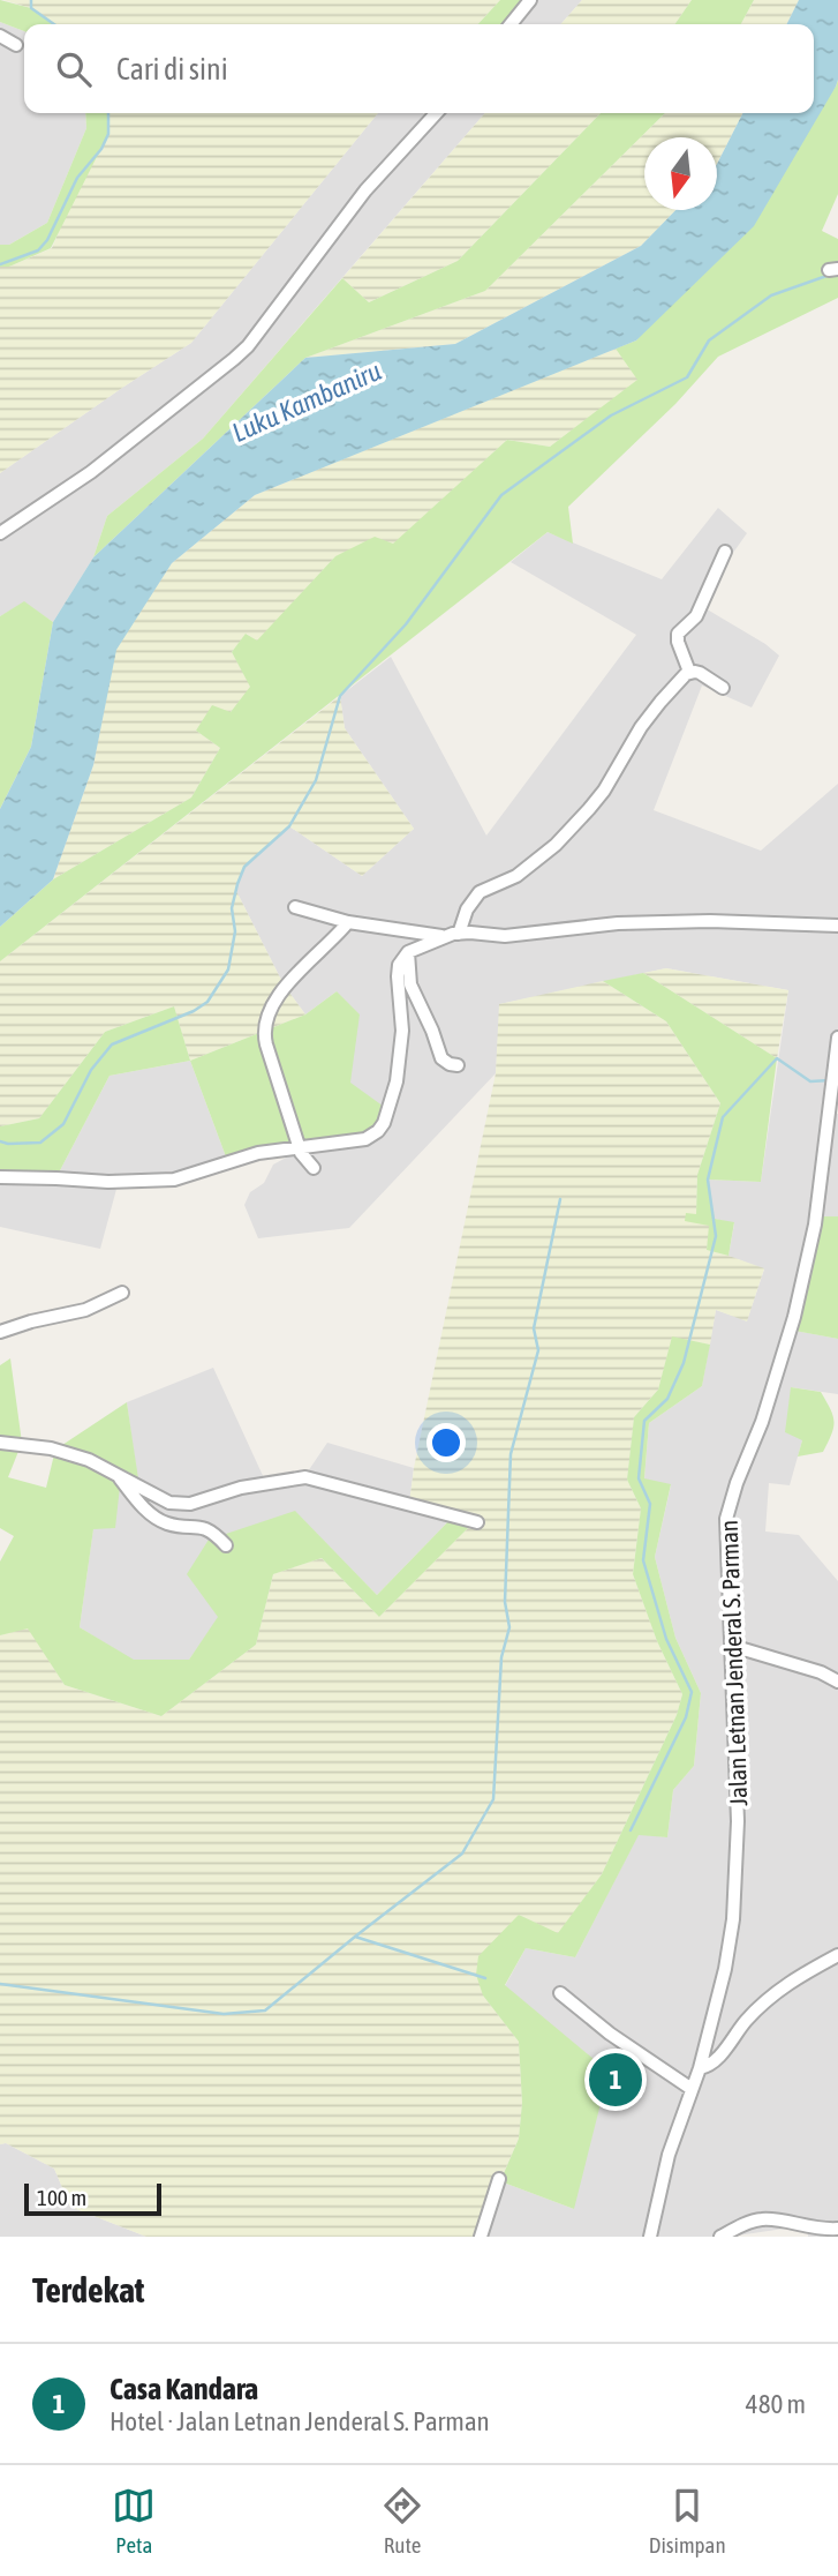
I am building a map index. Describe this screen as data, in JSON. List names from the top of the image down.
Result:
{
  "streets": {
    "street": ["Jalan Letnan Jenderal S. Parman"]
  },
  "water": ["Luku Kambaniru"],
  "scale_bar": "100 m",
  "north": "bottom",
  "page": {
    "search": "Cari di sini",
    "pins": "1",
    "scale": "100 m",
    "heading": "Terdekat",
    "list": [
      {
        "mark": "1",
        "name": "Casa Kandara",
        "note": "Hotel · Jalan Letnan Jenderal S. Parman",
        "value": "480 m"
      }
    ],
    "nav": ["Peta", "Rute", "Disimpan"]
  }
}
